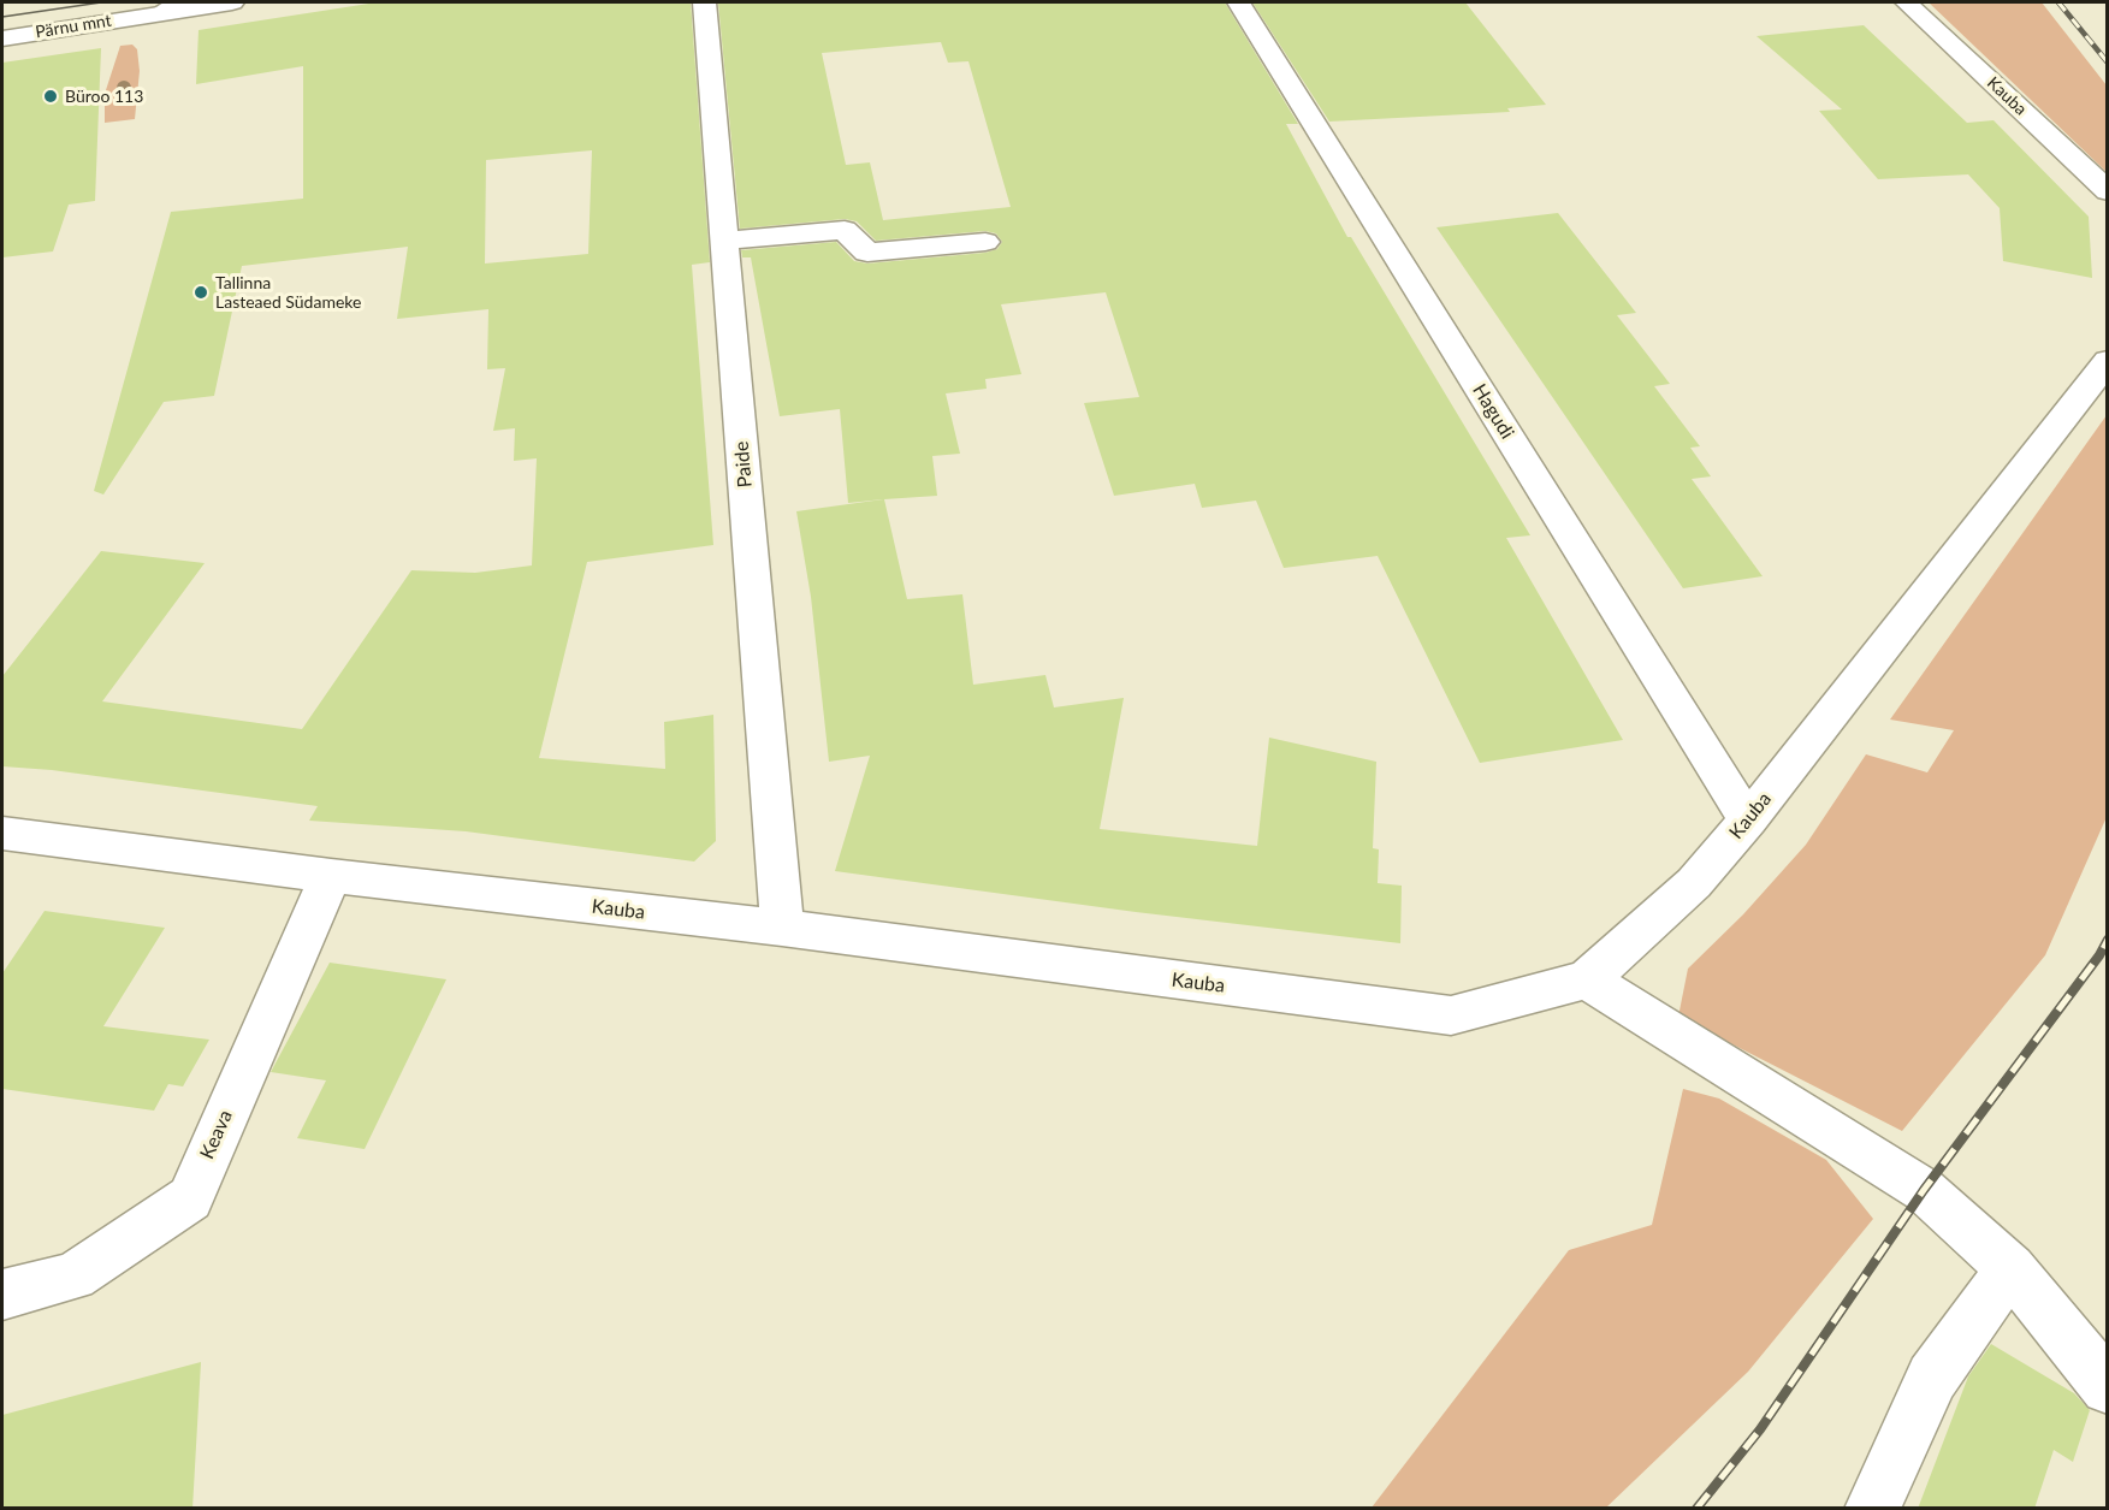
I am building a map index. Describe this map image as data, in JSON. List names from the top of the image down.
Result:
{
  "streets": {
    "street": [
      "Pärnu mnt",
      "Kauba",
      "Hagudi",
      "Paide",
      "Keava"
    ]
  },
  "crossings": [
    ["Kauba", "Hagudi"],
    ["Kauba", "Paide"],
    ["Kauba", "Keava"]
  ],
  "places": ["Büroo 113", "Tallinna Lasteaed Südameke"]
}
